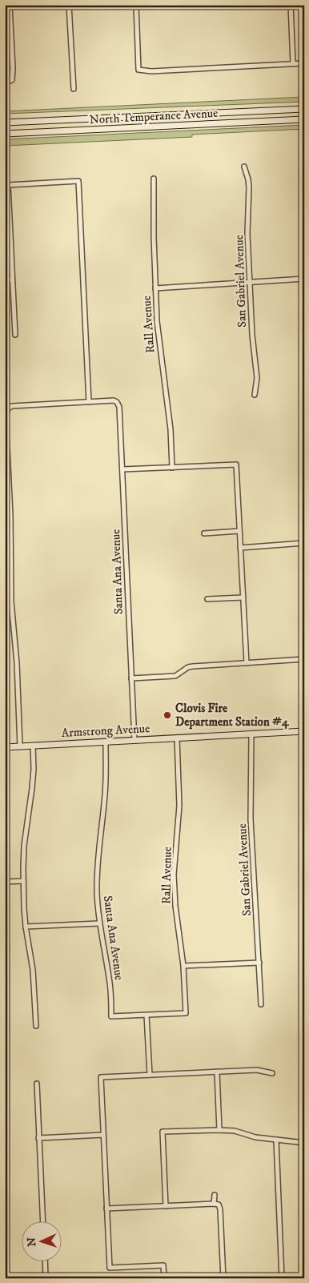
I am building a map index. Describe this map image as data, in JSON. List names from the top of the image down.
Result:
{
  "streets": {
    "main road": ["North Temperance Avenue", "Armstrong Avenue"],
    "street": ["San Gabriel Avenue", "Rall Avenue", "Santa Ana Avenue"]
  },
  "crossings": [
    ["San Gabriel Avenue", "Armstrong Avenue"],
    ["Rall Avenue", "Santa Ana Avenue"],
    ["Rall Avenue", "Armstrong Avenue"],
    ["Santa Ana Avenue", "Armstrong Avenue"]
  ],
  "places": ["Clovis Fire Department Station #4"],
  "north": "left"
}
